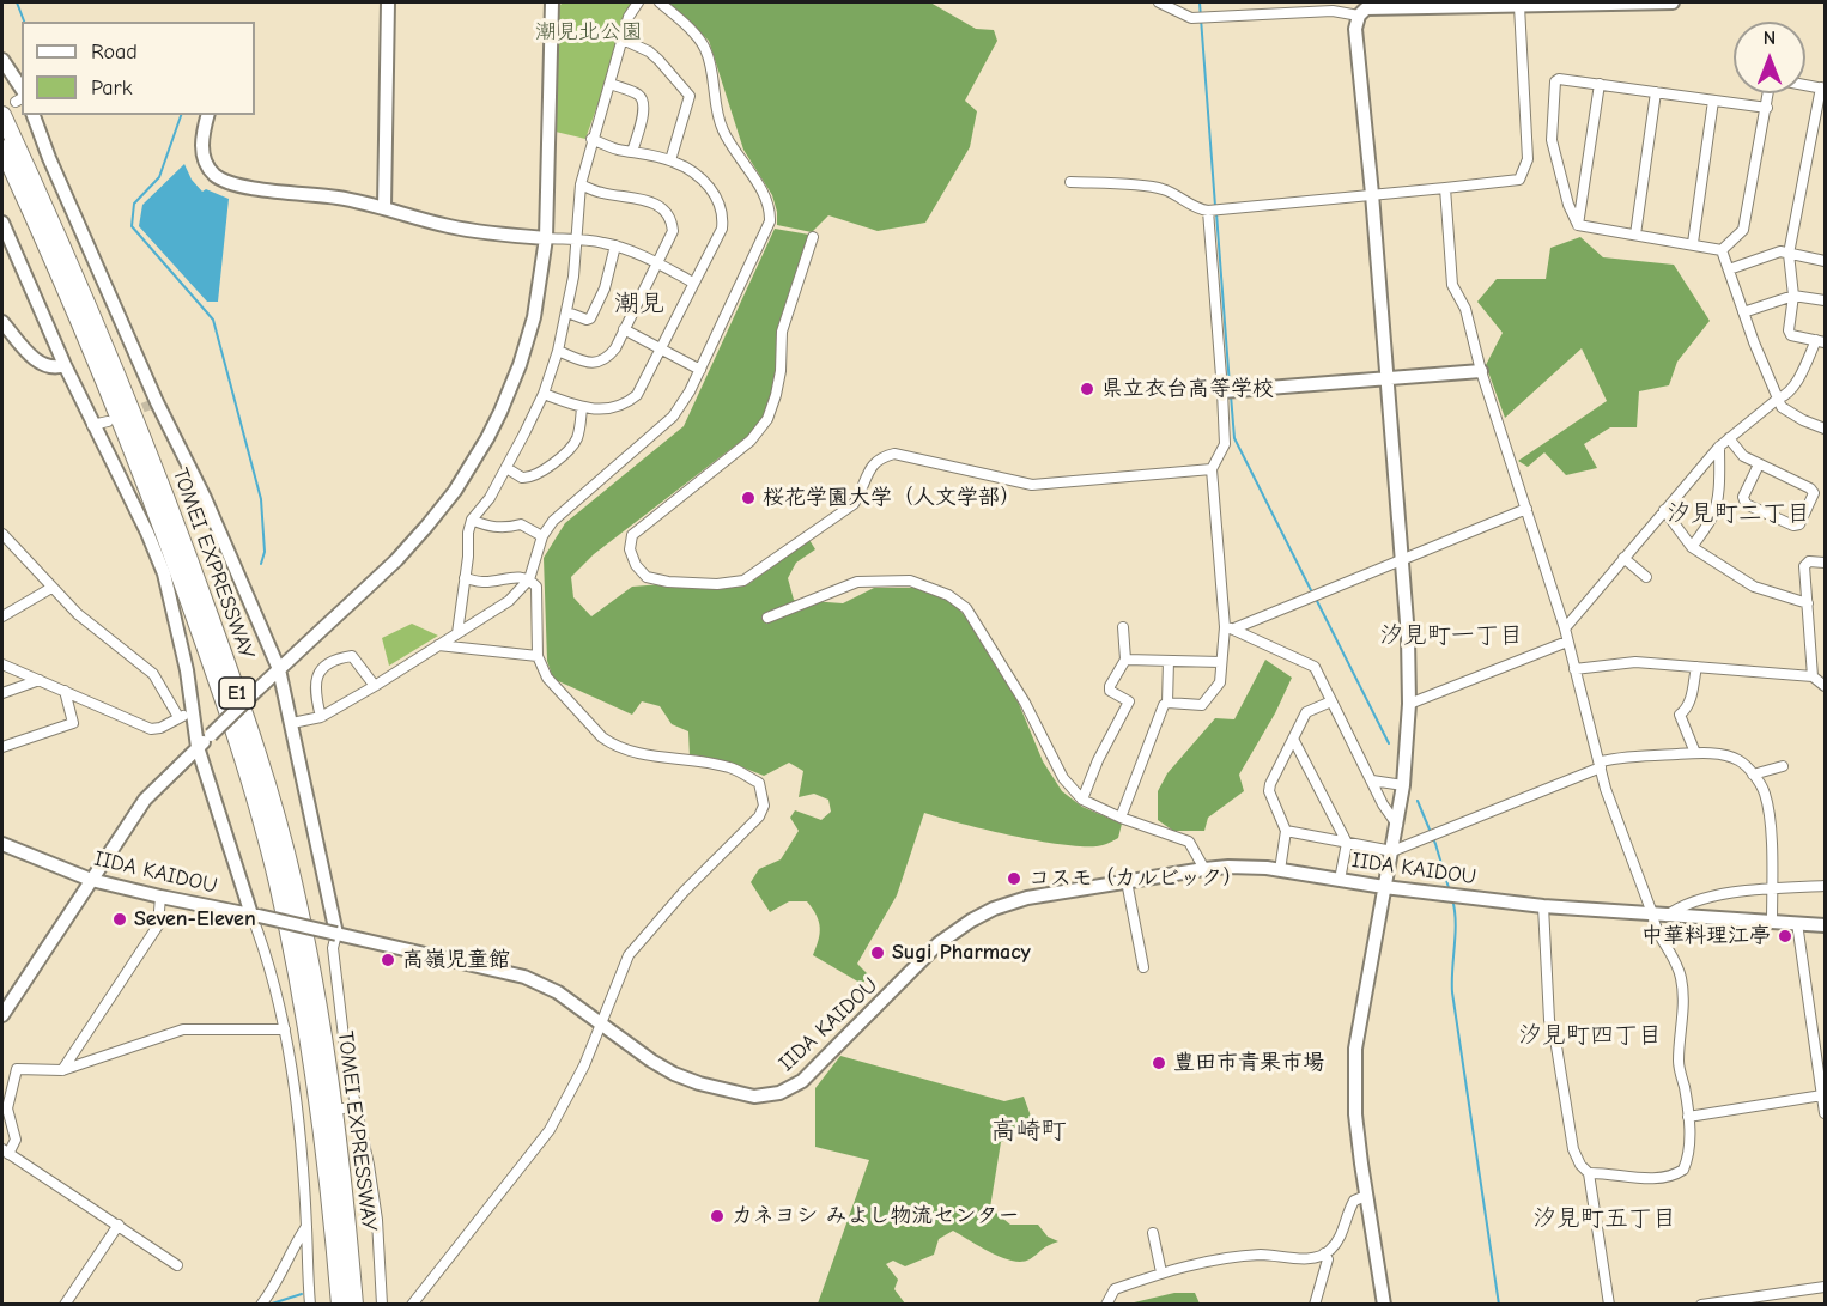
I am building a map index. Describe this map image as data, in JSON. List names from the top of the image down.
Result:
{
  "streets": {
    "highway": ["TOMEI EXPRESSWAY", "E1"],
    "street": ["IIDA KAIDOU"]
  },
  "districts": [
    "潮見",
    "汐見町二丁目",
    "汐見町一丁目",
    "汐見町四丁目",
    "高崎町",
    "汐見町五丁目"
  ],
  "parks": ["潮見北公園"],
  "places": [
    "県立衣台高等学校",
    "桜花学園大学（人文学部）",
    "コスモ（カルビック）",
    "Seven-Eleven",
    "中華料理江亭",
    "Sugi Pharmacy",
    "高嶺児童館",
    "豊田市青果市場",
    "カネヨシ みよし物流センター"
  ],
  "legend": ["Road", "Park"],
  "north": "top"
}
